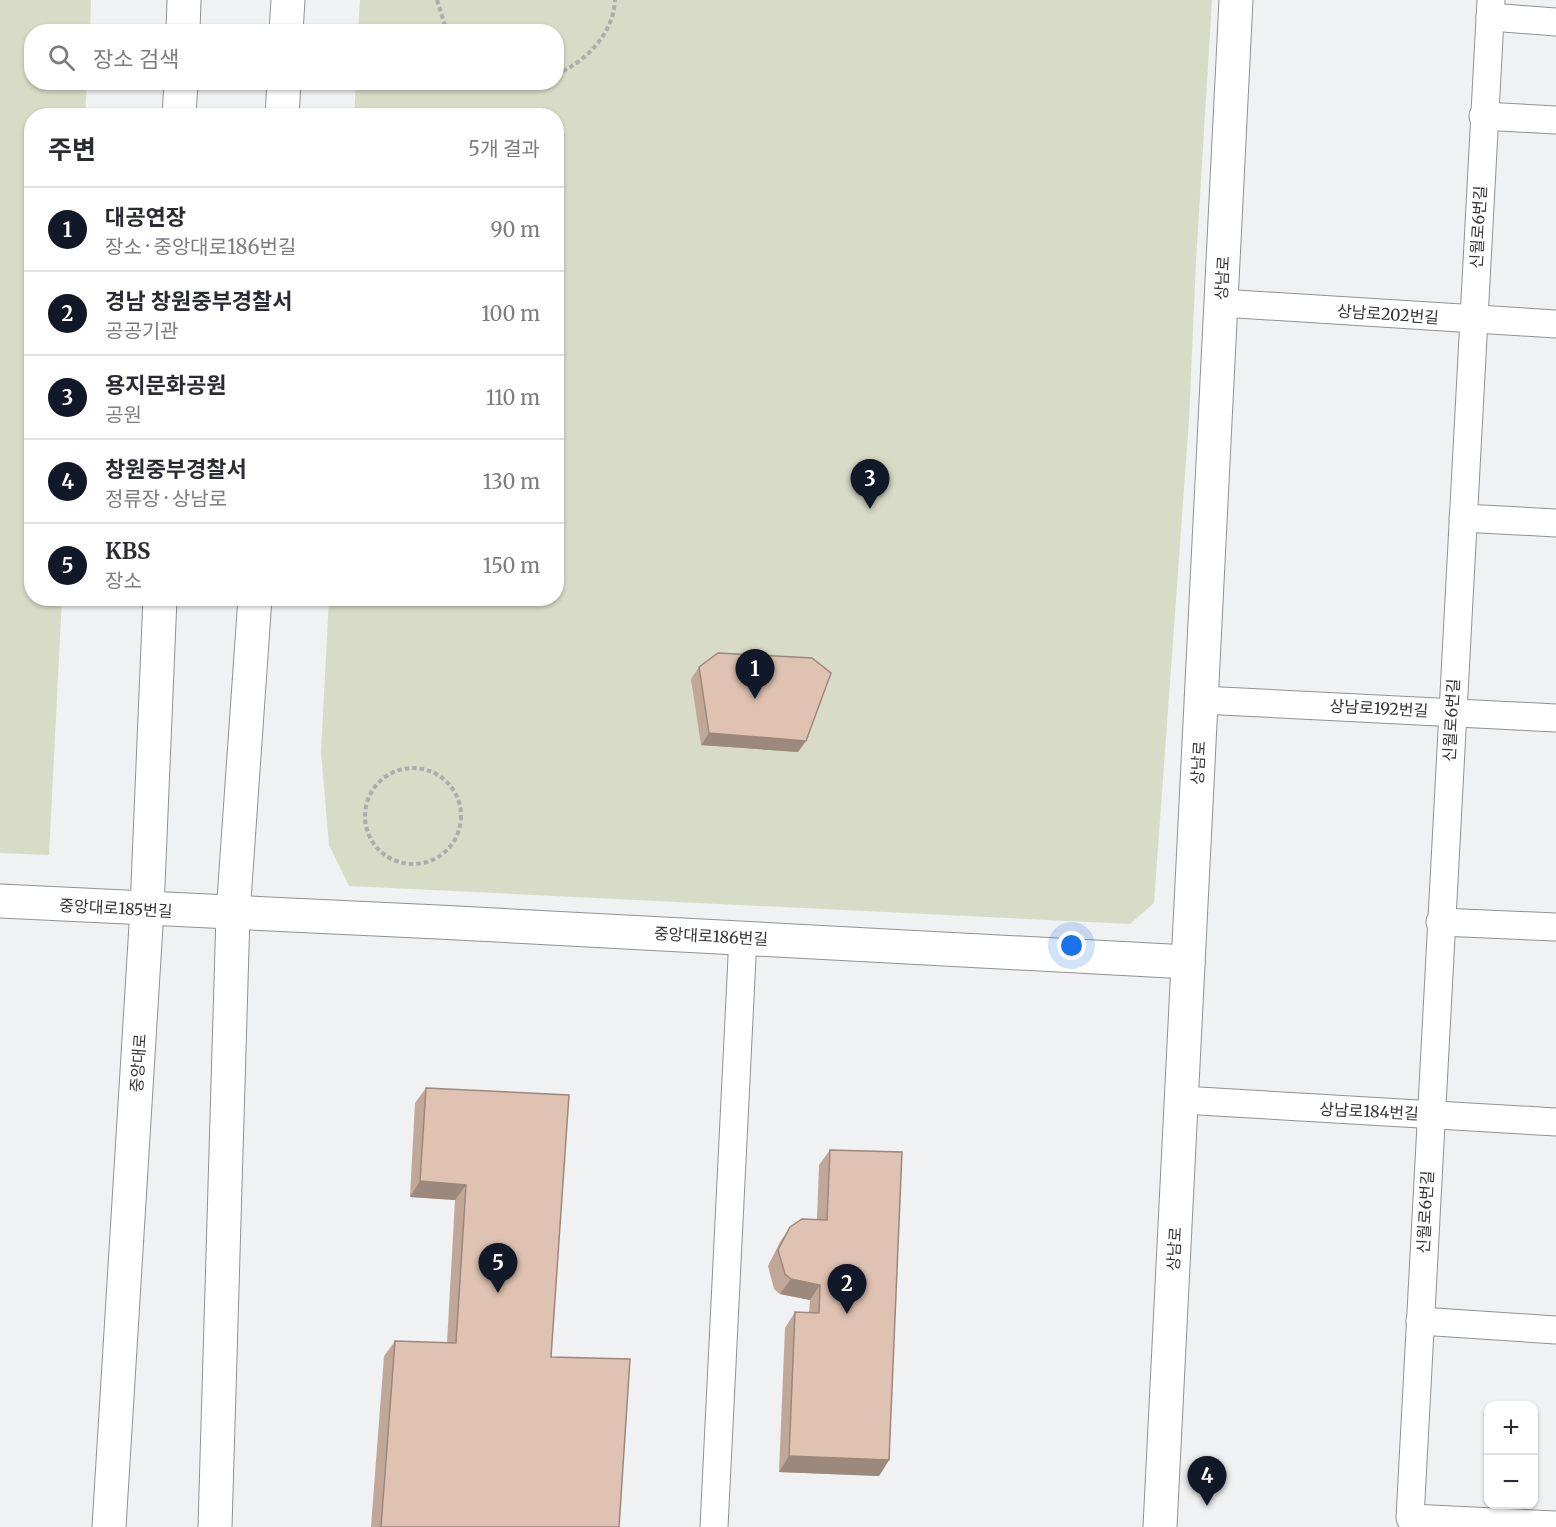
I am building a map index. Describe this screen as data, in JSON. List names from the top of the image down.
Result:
{
  "streets": {
    "main road": [
      "상남로",
      "중앙대로185번길",
      "중앙대로186번길",
      "중앙대로"
    ],
    "street": [
      "신월로6번길",
      "상남로202번길",
      "상남로192번길",
      "상남로184번길"
    ]
  },
  "crossings": [
    ["신월로6번길", "상남로202번길"],
    ["신월로6번길", "상남로192번길"],
    ["신월로6번길", "상남로184번길"],
    ["상남로", "상남로202번길"],
    ["상남로", "상남로192번길"],
    ["상남로", "중앙대로186번길"],
    ["상남로", "상남로184번길"],
    ["중앙대로185번길", "중앙대로186번길"],
    ["중앙대로185번길", "중앙대로"]
  ],
  "page": {
    "search": "장소 검색",
    "heading": ["주변", "5개 결과"],
    "list": [
      {
        "mark": "1",
        "name": "대공연장",
        "note": "장소 · 중앙대로186번길",
        "value": "90 m"
      },
      {
        "mark": "2",
        "name": "경남 창원중부경찰서",
        "note": "공공기관",
        "value": "100 m"
      },
      {
        "mark": "3",
        "name": "용지문화공원",
        "note": "공원",
        "value": "110 m"
      },
      {
        "mark": "4",
        "name": "창원중부경찰서",
        "note": "정류장 · 상남로",
        "value": "130 m"
      },
      {
        "mark": "5",
        "name": "KBS",
        "note": "장소",
        "value": "150 m"
      }
    ],
    "pins": [
      "3",
      "1",
      "5",
      "2",
      "4"
    ],
    "map_buttons": ["+", "−"]
  }
}
